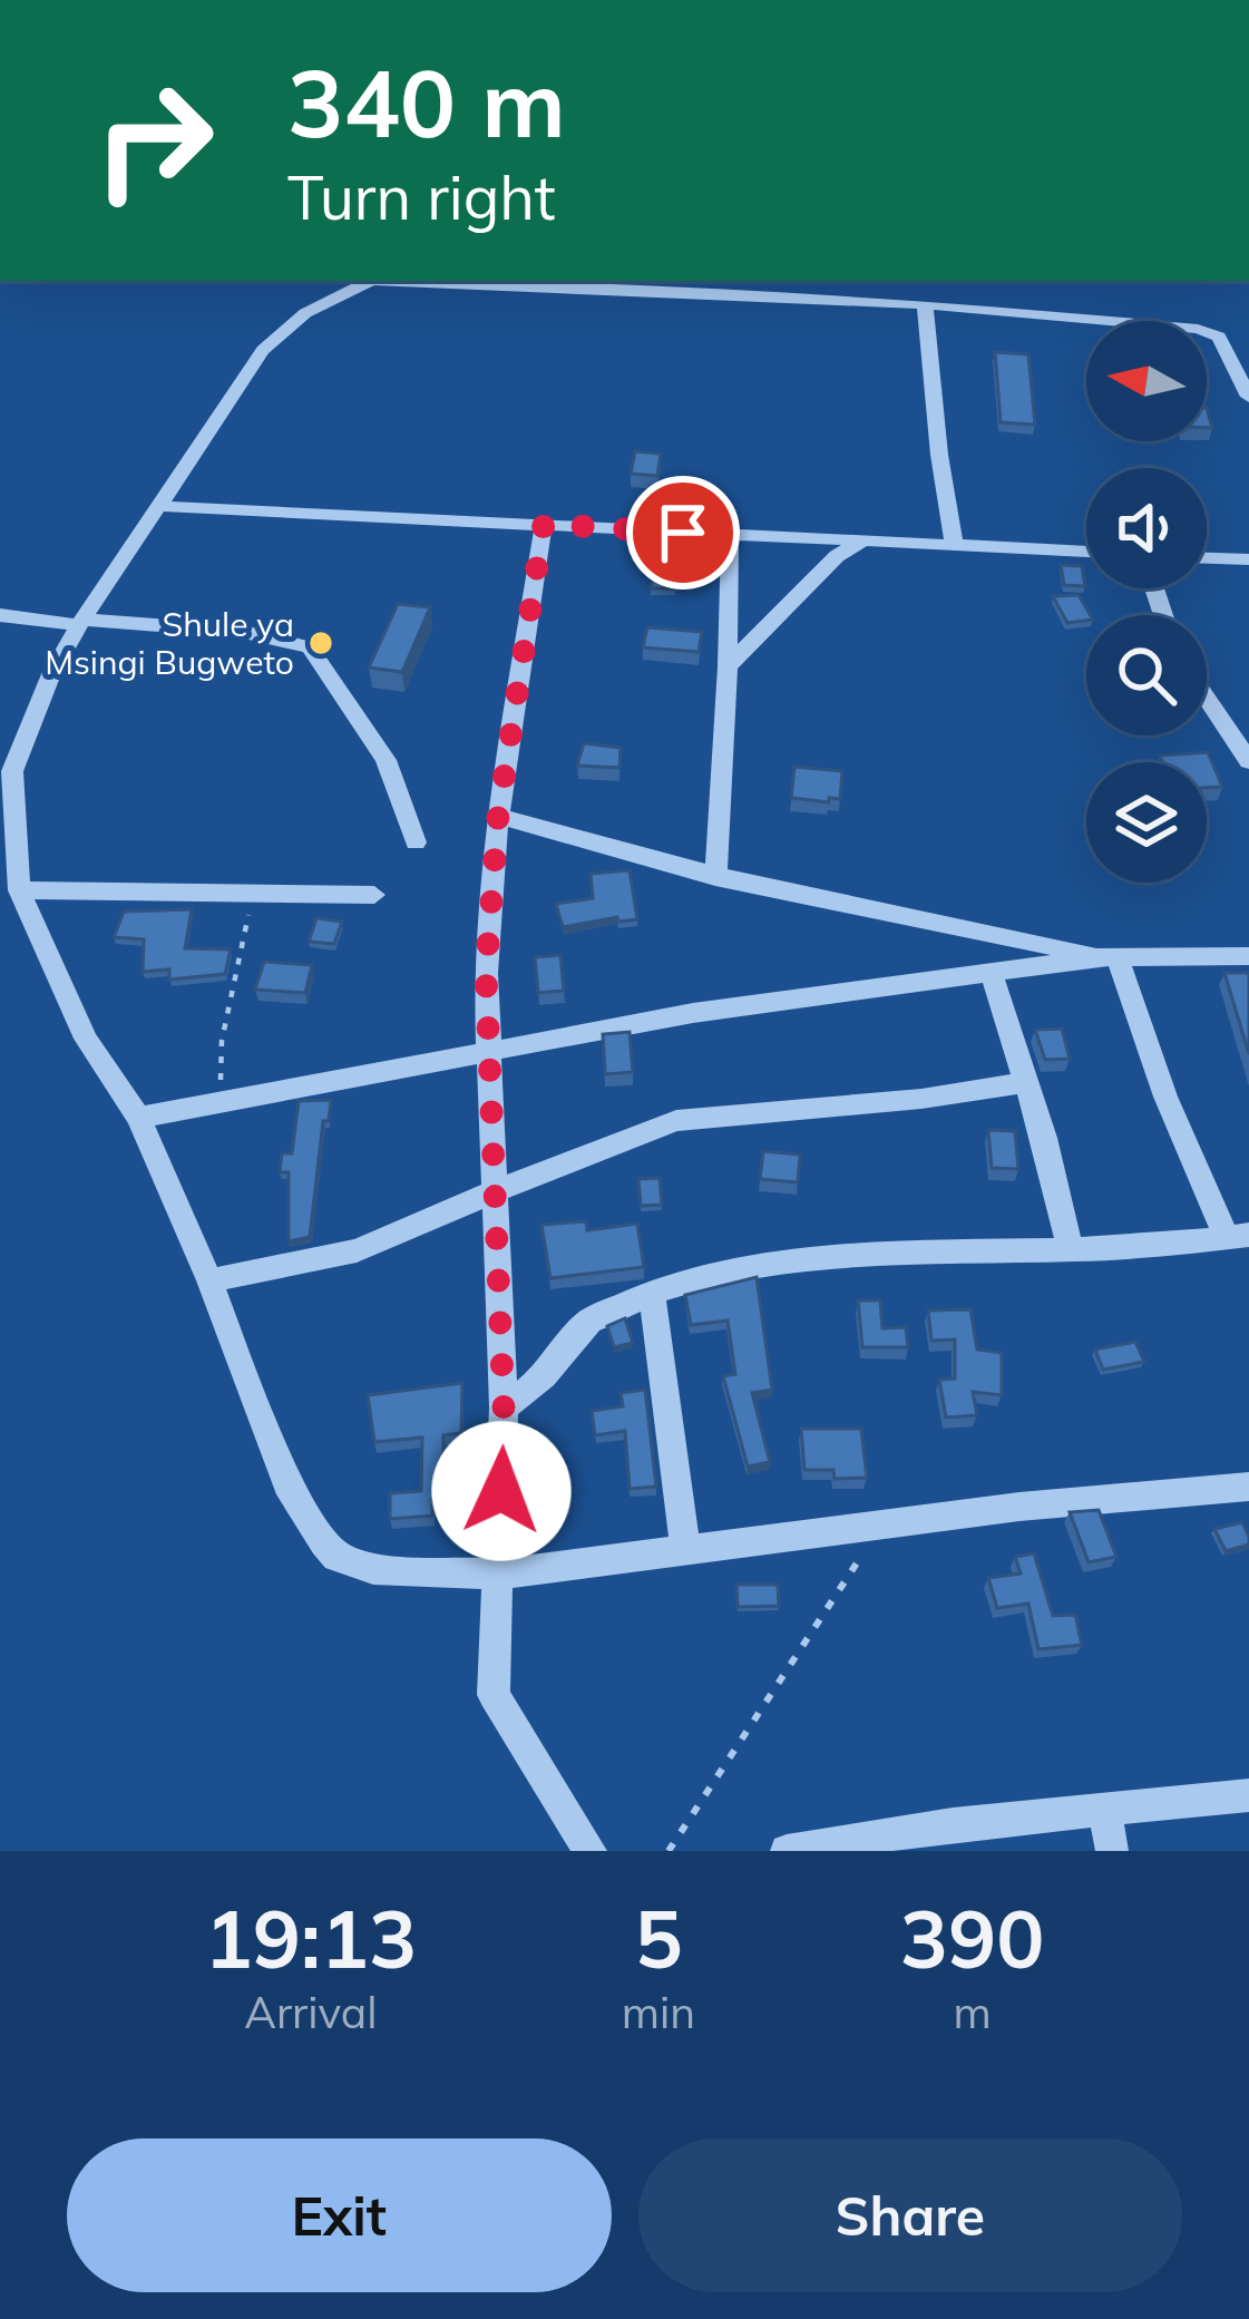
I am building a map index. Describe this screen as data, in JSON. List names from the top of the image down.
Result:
{
  "places": ["Shule ya Msingi Bugweto"],
  "north": "left",
  "page": {
    "turn": ["340 m", "Turn right"],
    "eta": [
      "19:13",
      "Arrival",
      "5",
      "min",
      "390",
      "m"
    ],
    "buttons": ["Exit", "Share"]
  }
}
